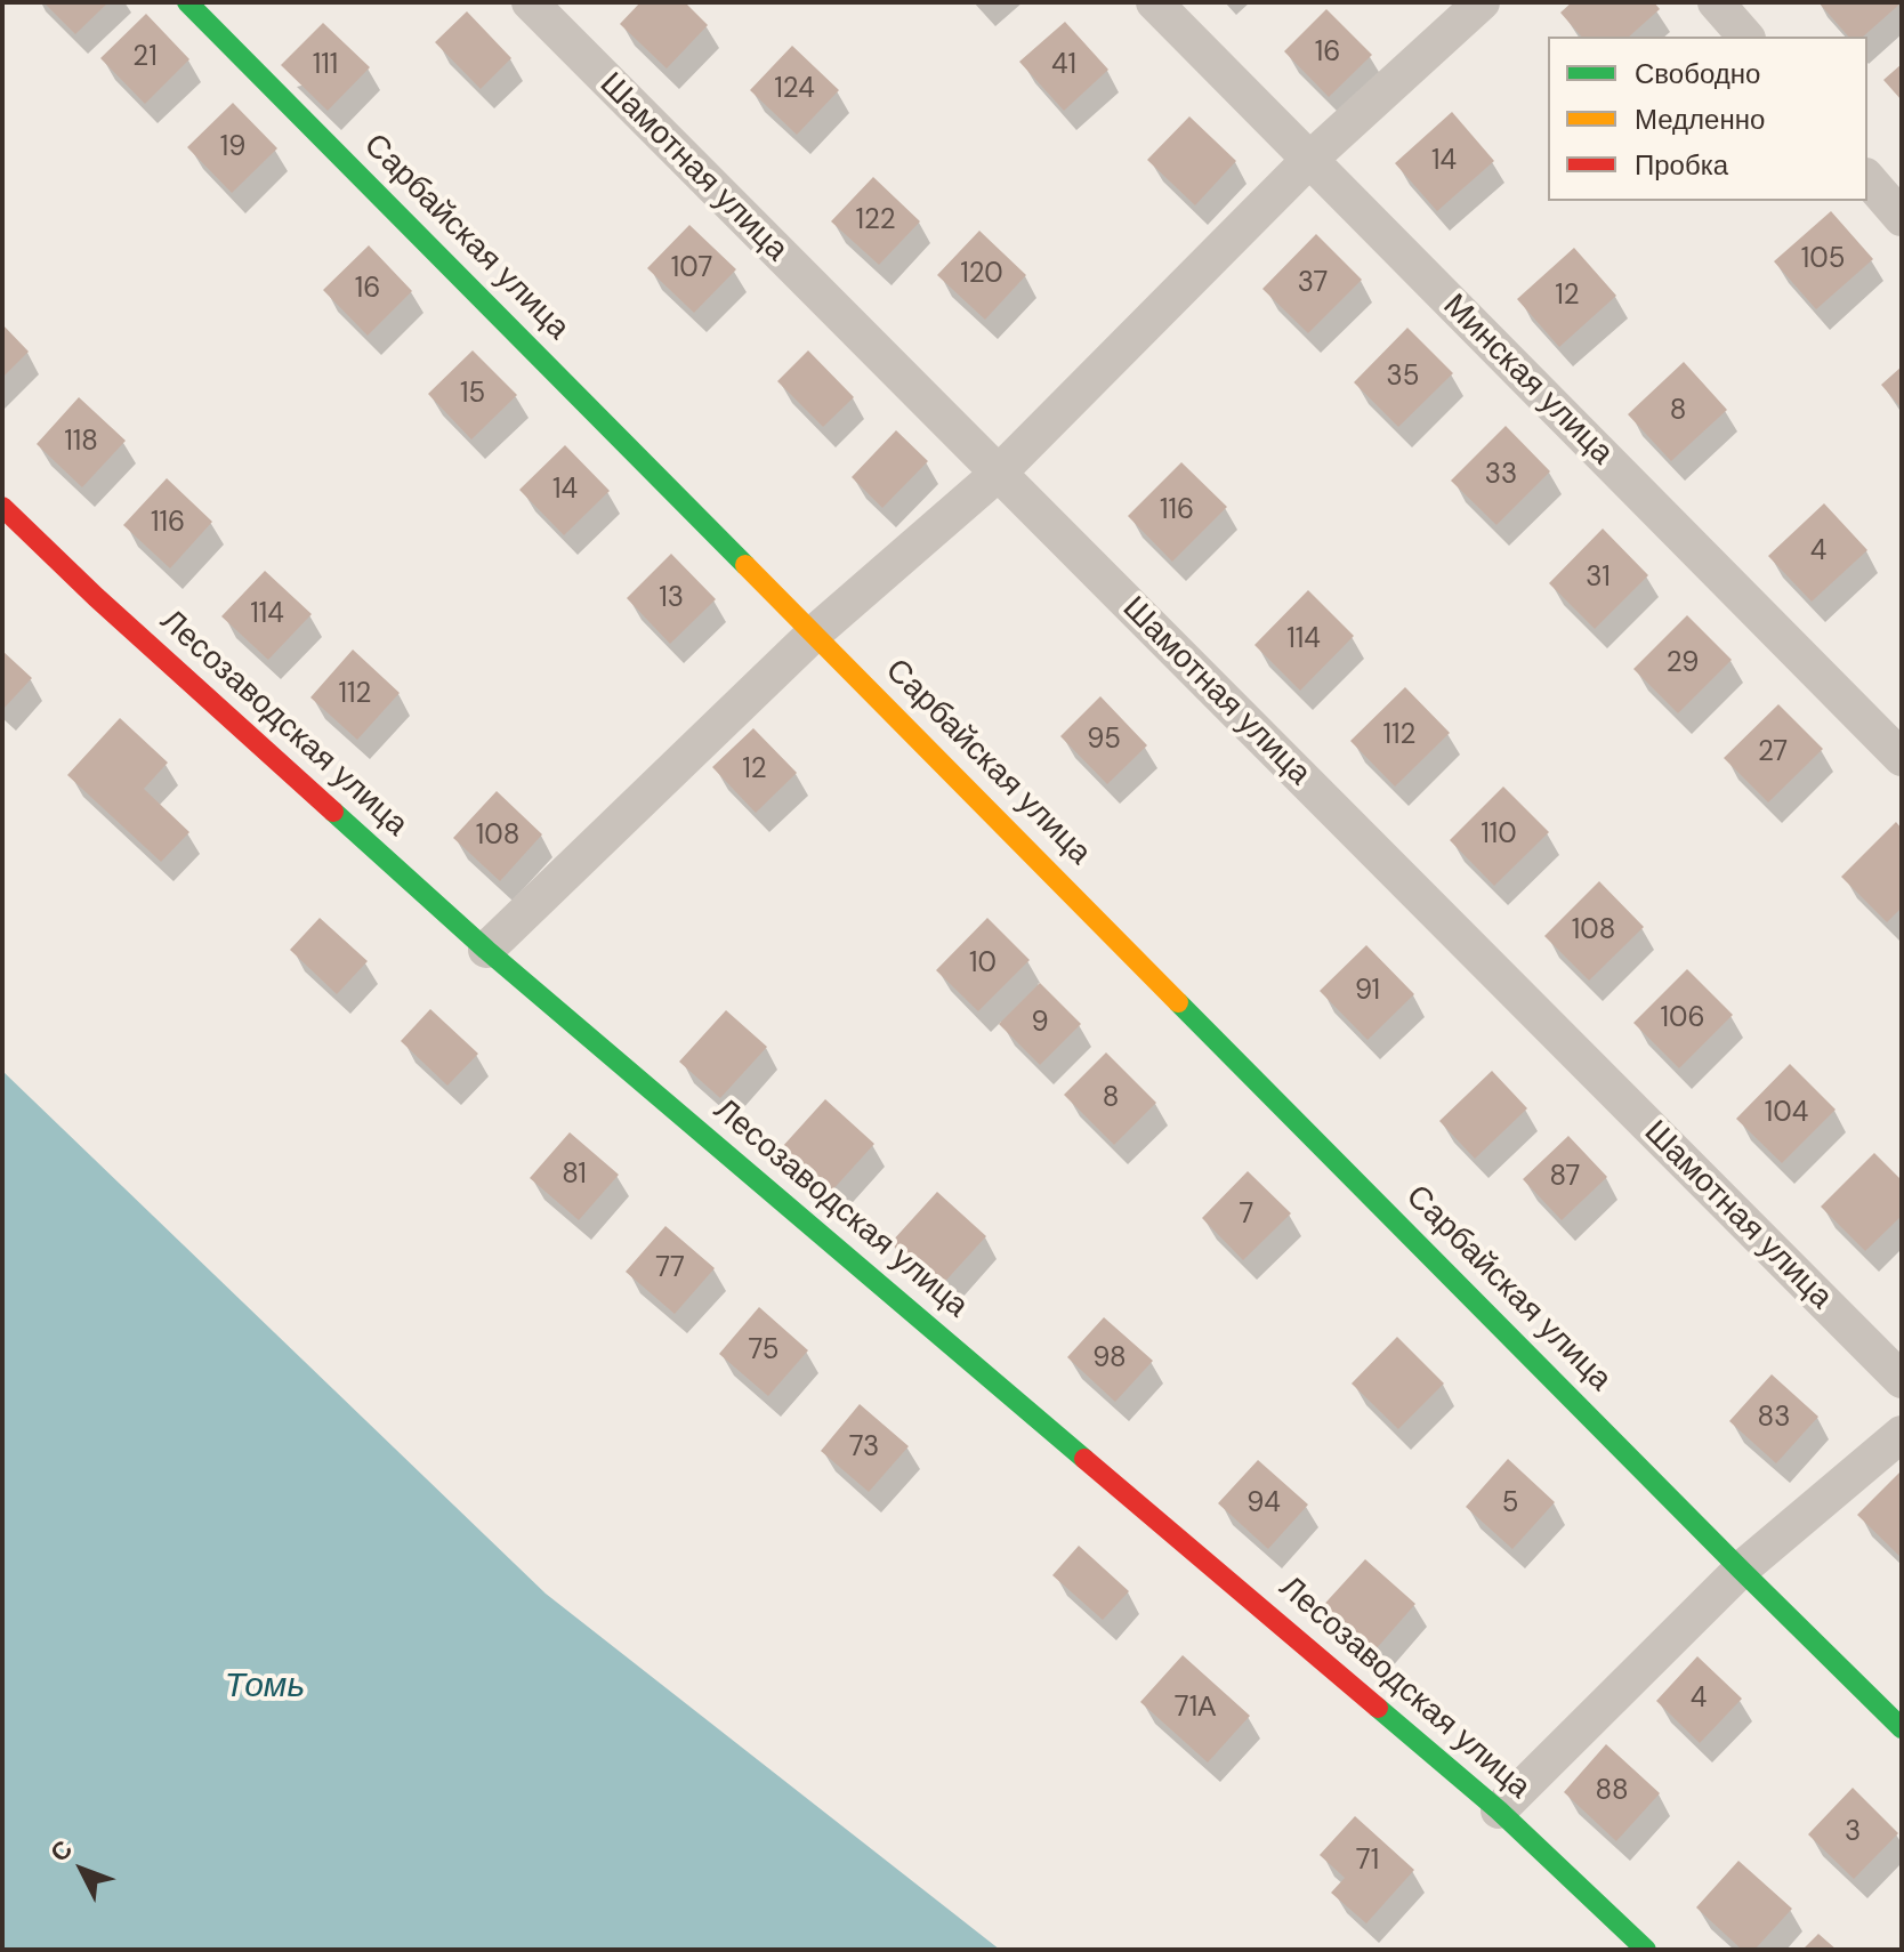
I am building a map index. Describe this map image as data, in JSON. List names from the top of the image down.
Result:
{
  "streets": {
    "street": [
      "Шамотная улица",
      "Сарбайская улица",
      "Минская улица",
      "Лесозаводская улица"
    ]
  },
  "water": ["Томь"],
  "house_numbers": [
    "16",
    "21",
    "111",
    "41",
    "124",
    "19",
    "14",
    "122",
    "105",
    "107",
    "120",
    "37",
    "16",
    "12",
    "35",
    "15",
    "8",
    "118",
    "33",
    "14",
    "116",
    "116",
    "4",
    "31",
    "13",
    "114",
    "114",
    "29",
    "112",
    "112",
    "95",
    "27",
    "12",
    "110",
    "108",
    "108",
    "10",
    "91",
    "106",
    "9",
    "8",
    "104",
    "81",
    "87",
    "7",
    "77",
    "75",
    "98",
    "83",
    "73",
    "94",
    "5",
    "4",
    "71А",
    "88",
    "3",
    "71"
  ],
  "legend": ["Свободно", "Медленно", "Пробка"],
  "north": "top left"
}
